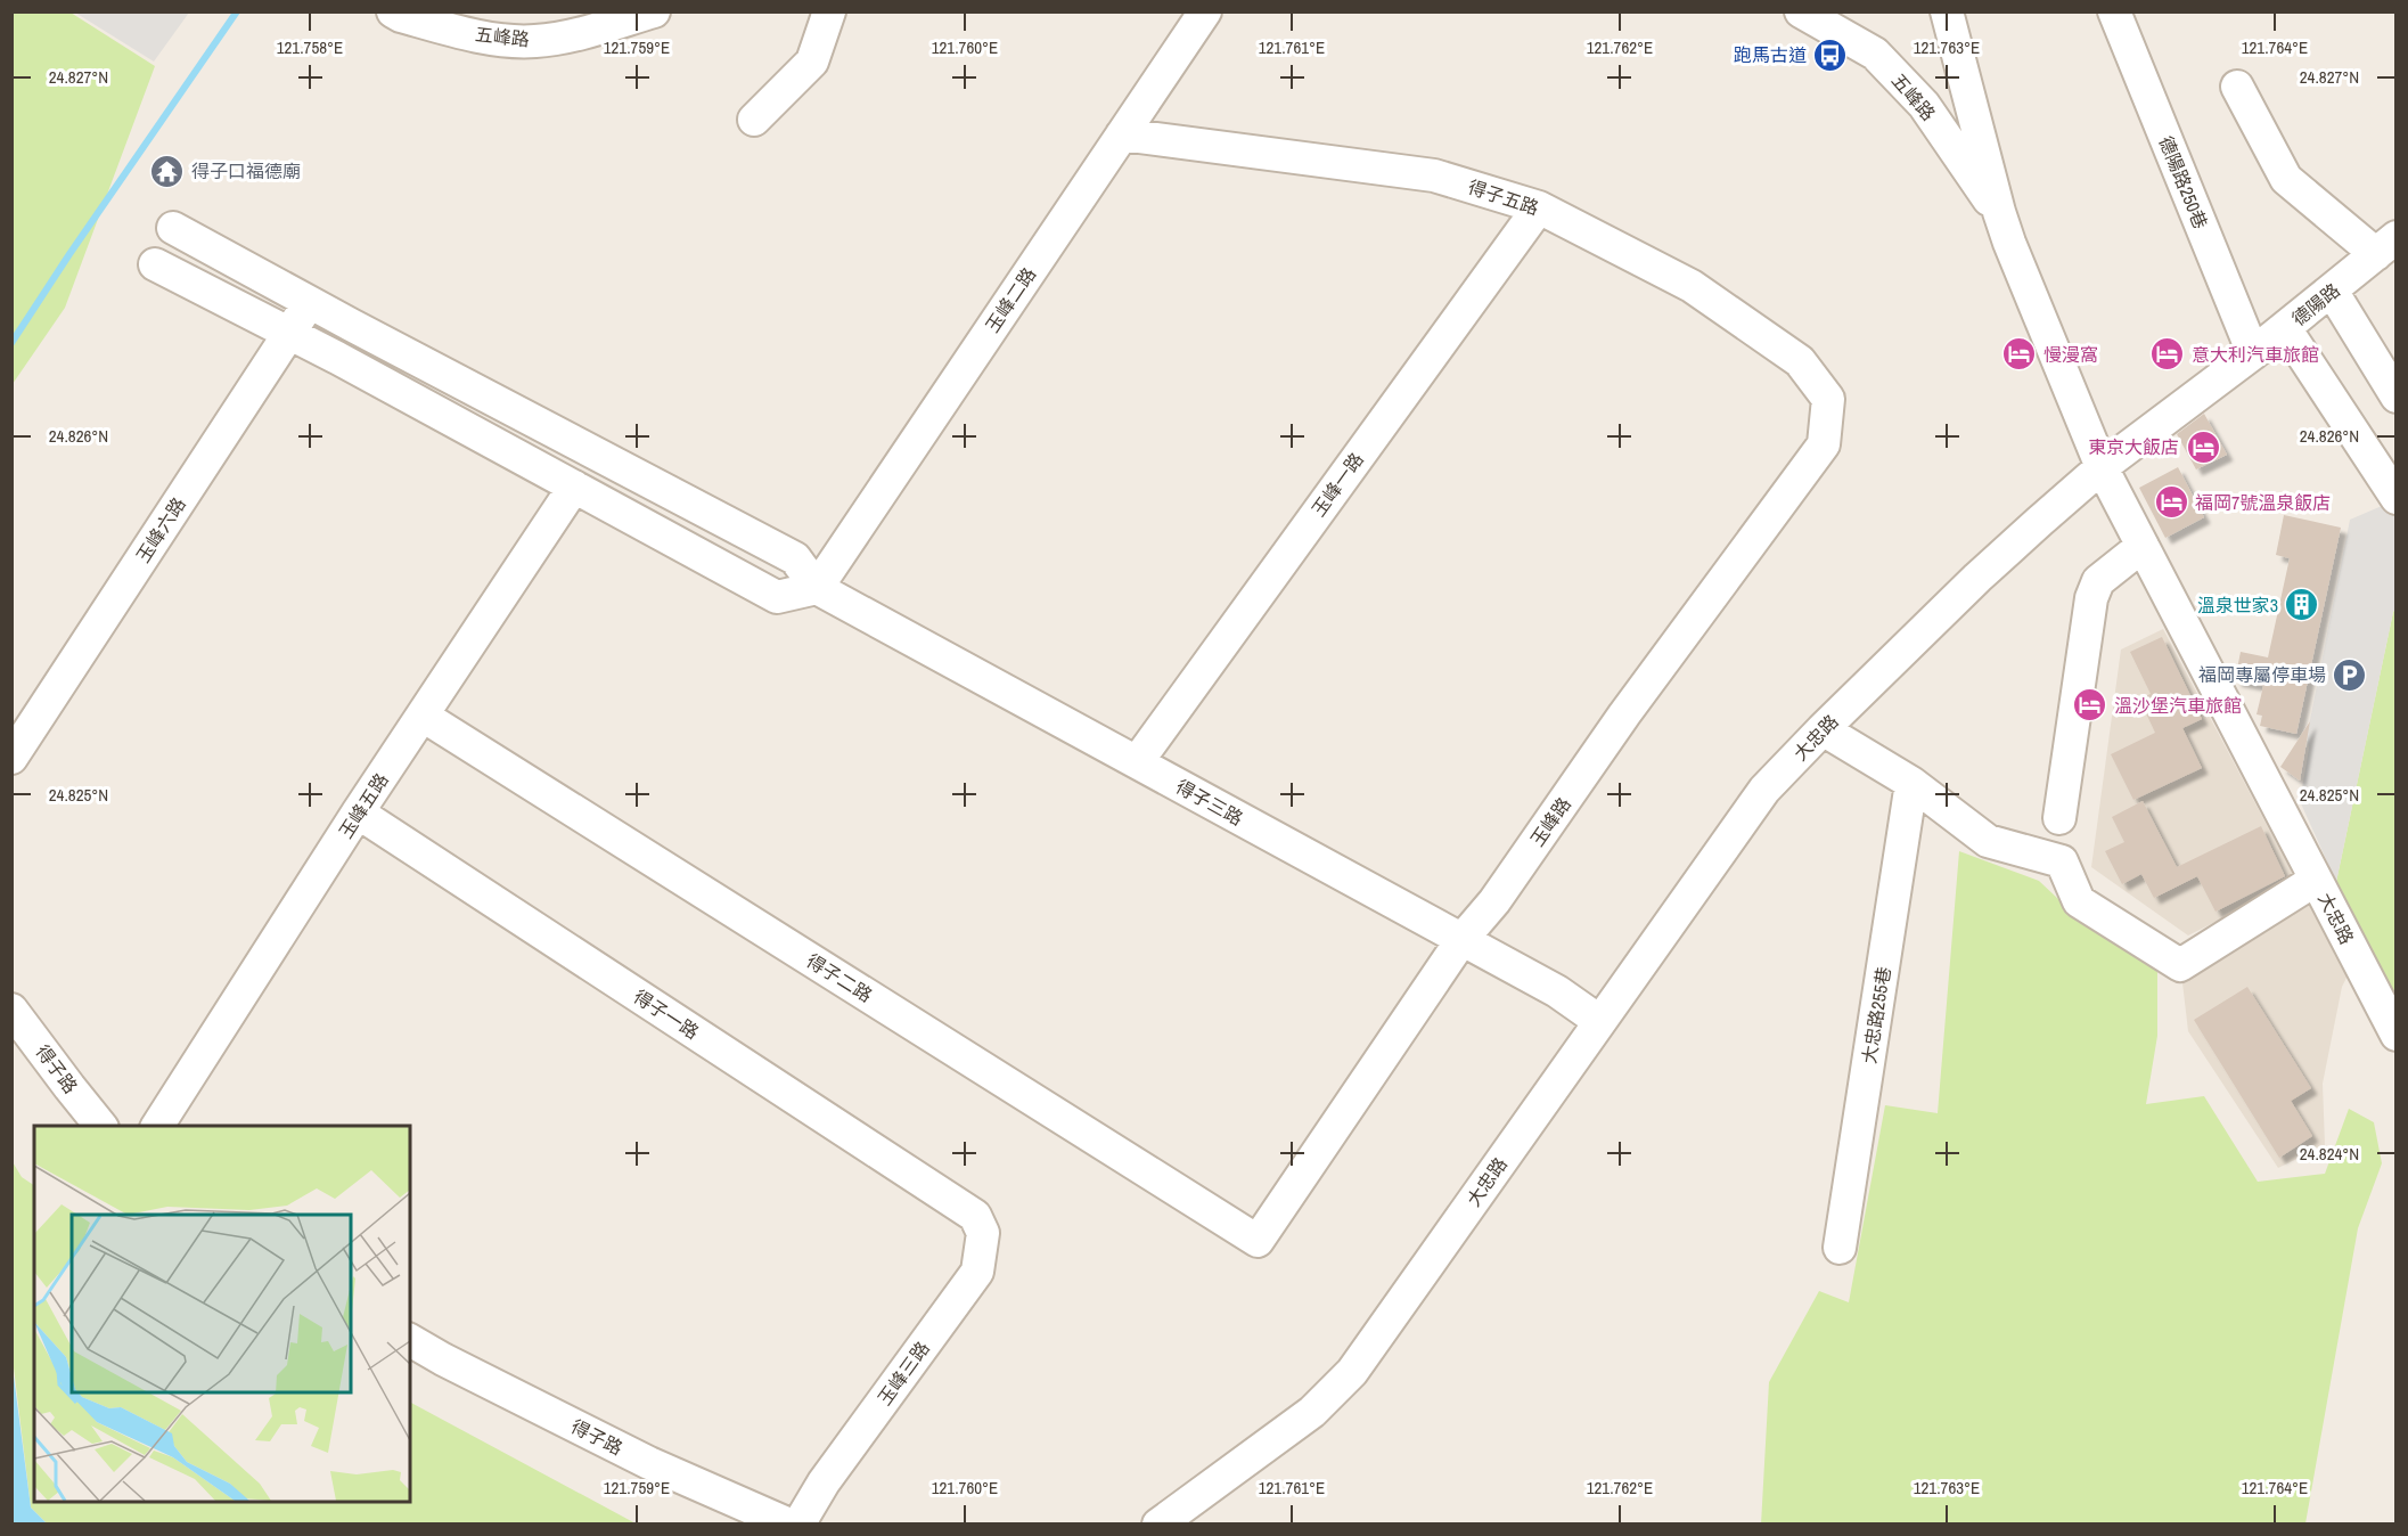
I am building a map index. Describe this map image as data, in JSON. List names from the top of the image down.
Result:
{
  "streets": {
    "street": [
      "五峰路",
      "德陽路250巷",
      "得子五路",
      "玉峰二路",
      "德陽路",
      "玉峰一路",
      "玉峰六路",
      "大忠路",
      "得子三路",
      "玉峰五路",
      "玉峰路",
      "得子二路",
      "得子一路",
      "大忠路255巷",
      "得子路",
      "玉峰三路"
    ]
  },
  "crossings": [
    ["五峰路", "德陽路"],
    ["五峰路", "大忠路"],
    ["德陽路250巷", "德陽路"],
    ["得子五路", "玉峰二路"],
    ["得子五路", "玉峰一路"],
    ["得子五路", "玉峰路"],
    ["玉峰二路", "得子三路"],
    ["德陽路", "大忠路"],
    ["玉峰一路", "得子三路"],
    ["大忠路", "得子三路"],
    ["得子三路", "玉峰路"],
    ["玉峰五路", "得子二路"],
    ["玉峰五路", "得子一路"],
    ["玉峰路", "得子二路"],
    ["得子一路", "玉峰三路"]
  ],
  "places": {
    "bus stop": ["跑馬古道"],
    "temple": ["得子口福德廟"],
    "hotel": [
      "慢漫窩",
      "意大利汽車旅館",
      "東京大飯店",
      "福岡7號溫泉飯店",
      "溫沙堡汽車旅館"
    ],
    "building": ["溫泉世家3"],
    "parking": ["福岡專屬停車場"]
  },
  "coordinates": [
    "121.758°E",
    "121.759°E",
    "121.760°E",
    "121.761°E",
    "121.762°E",
    "121.763°E",
    "121.764°E",
    "24.827°N",
    "24.826°N",
    "24.825°N",
    "24.824°N"
  ]
}
